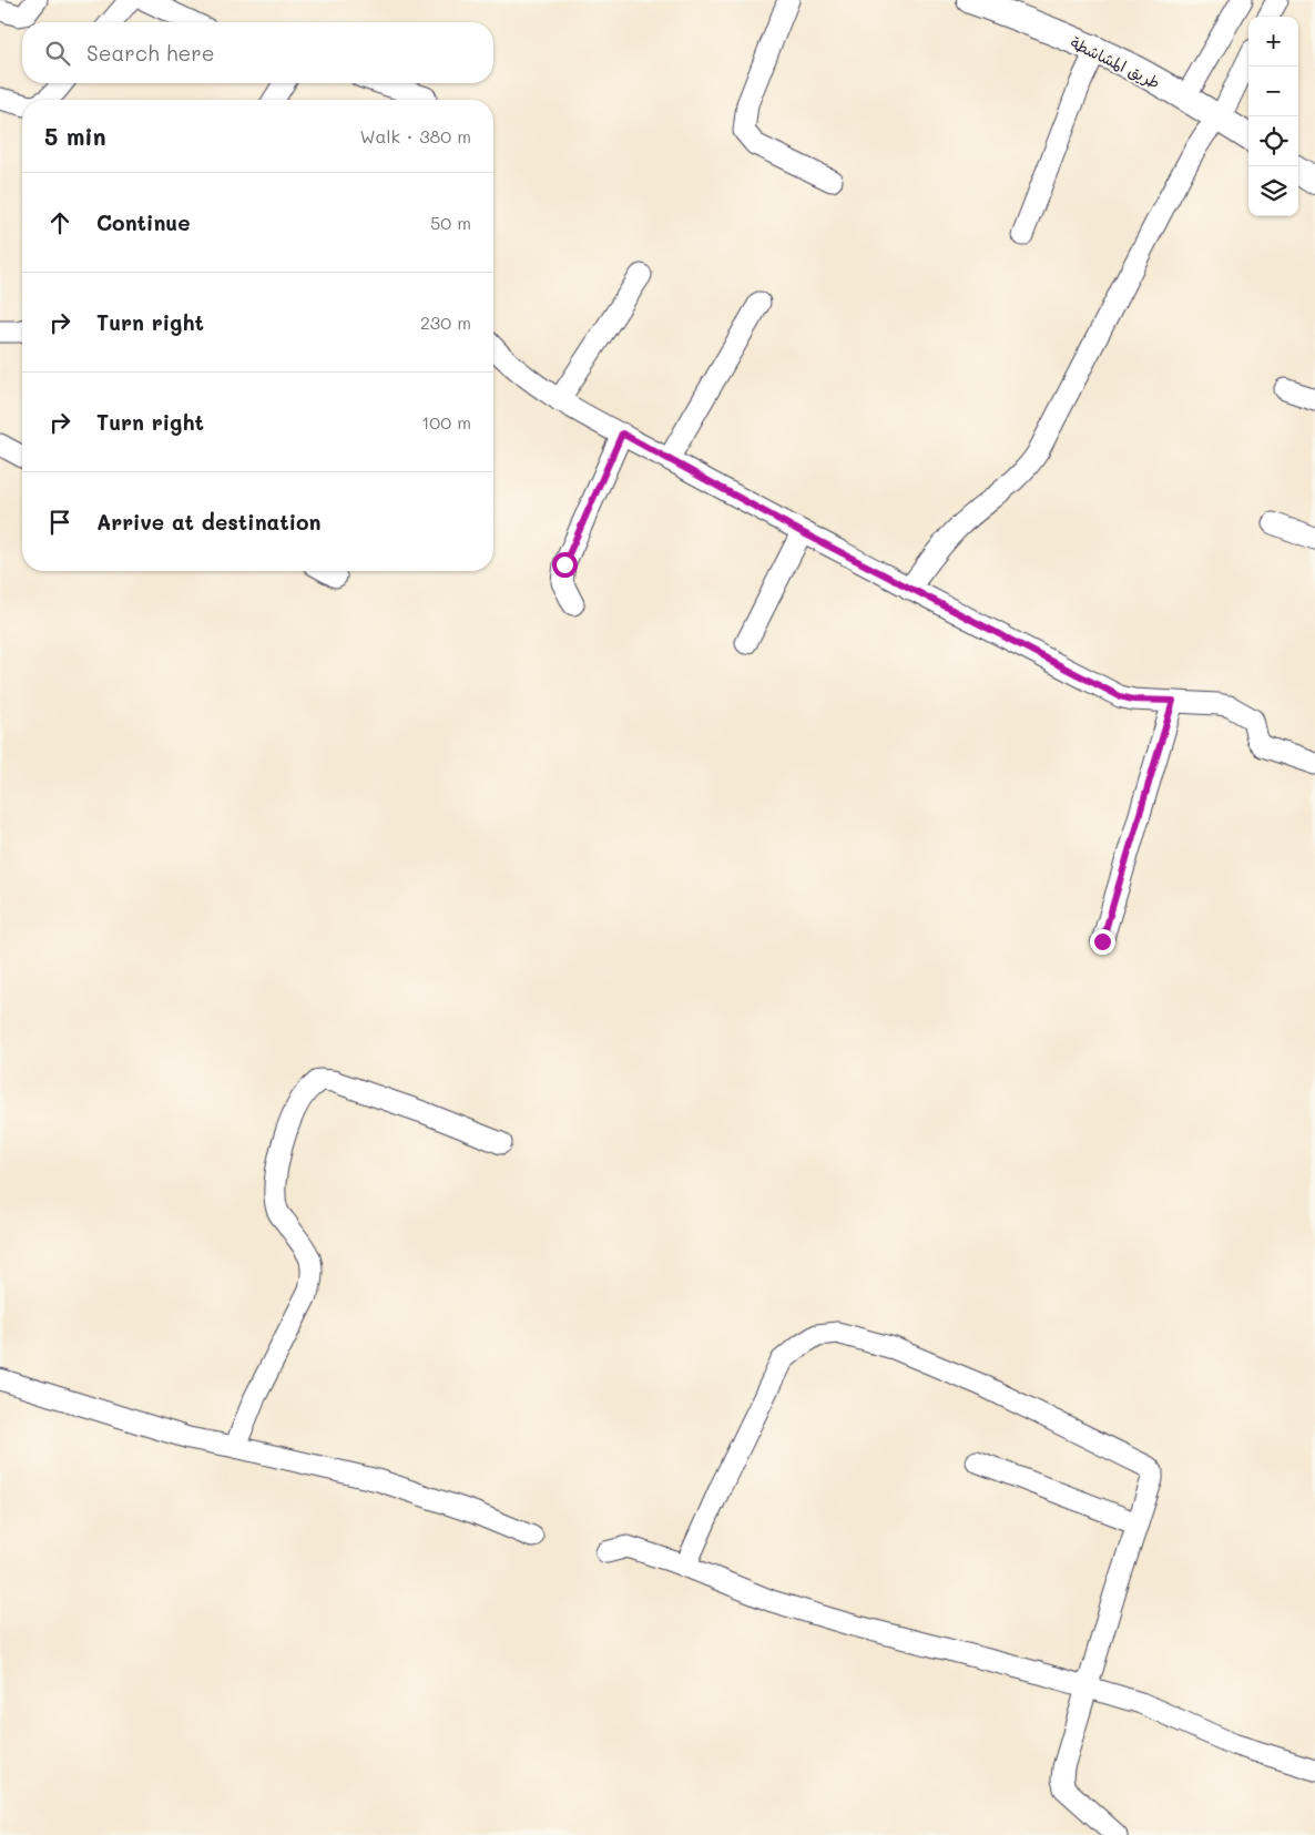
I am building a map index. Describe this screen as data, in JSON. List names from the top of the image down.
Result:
{
  "streets": {
    "main road": ["طريق المشاشطة"]
  },
  "page": {
    "map_buttons": ["+", "−"],
    "search": "Search here",
    "heading": ["5 min", "Walk · 380 m"],
    "list": [
      ["Continue", "50 m"],
      ["Turn right", "230 m"],
      ["Turn right", "100 m"],
      "Arrive at destination"
    ]
  }
}
